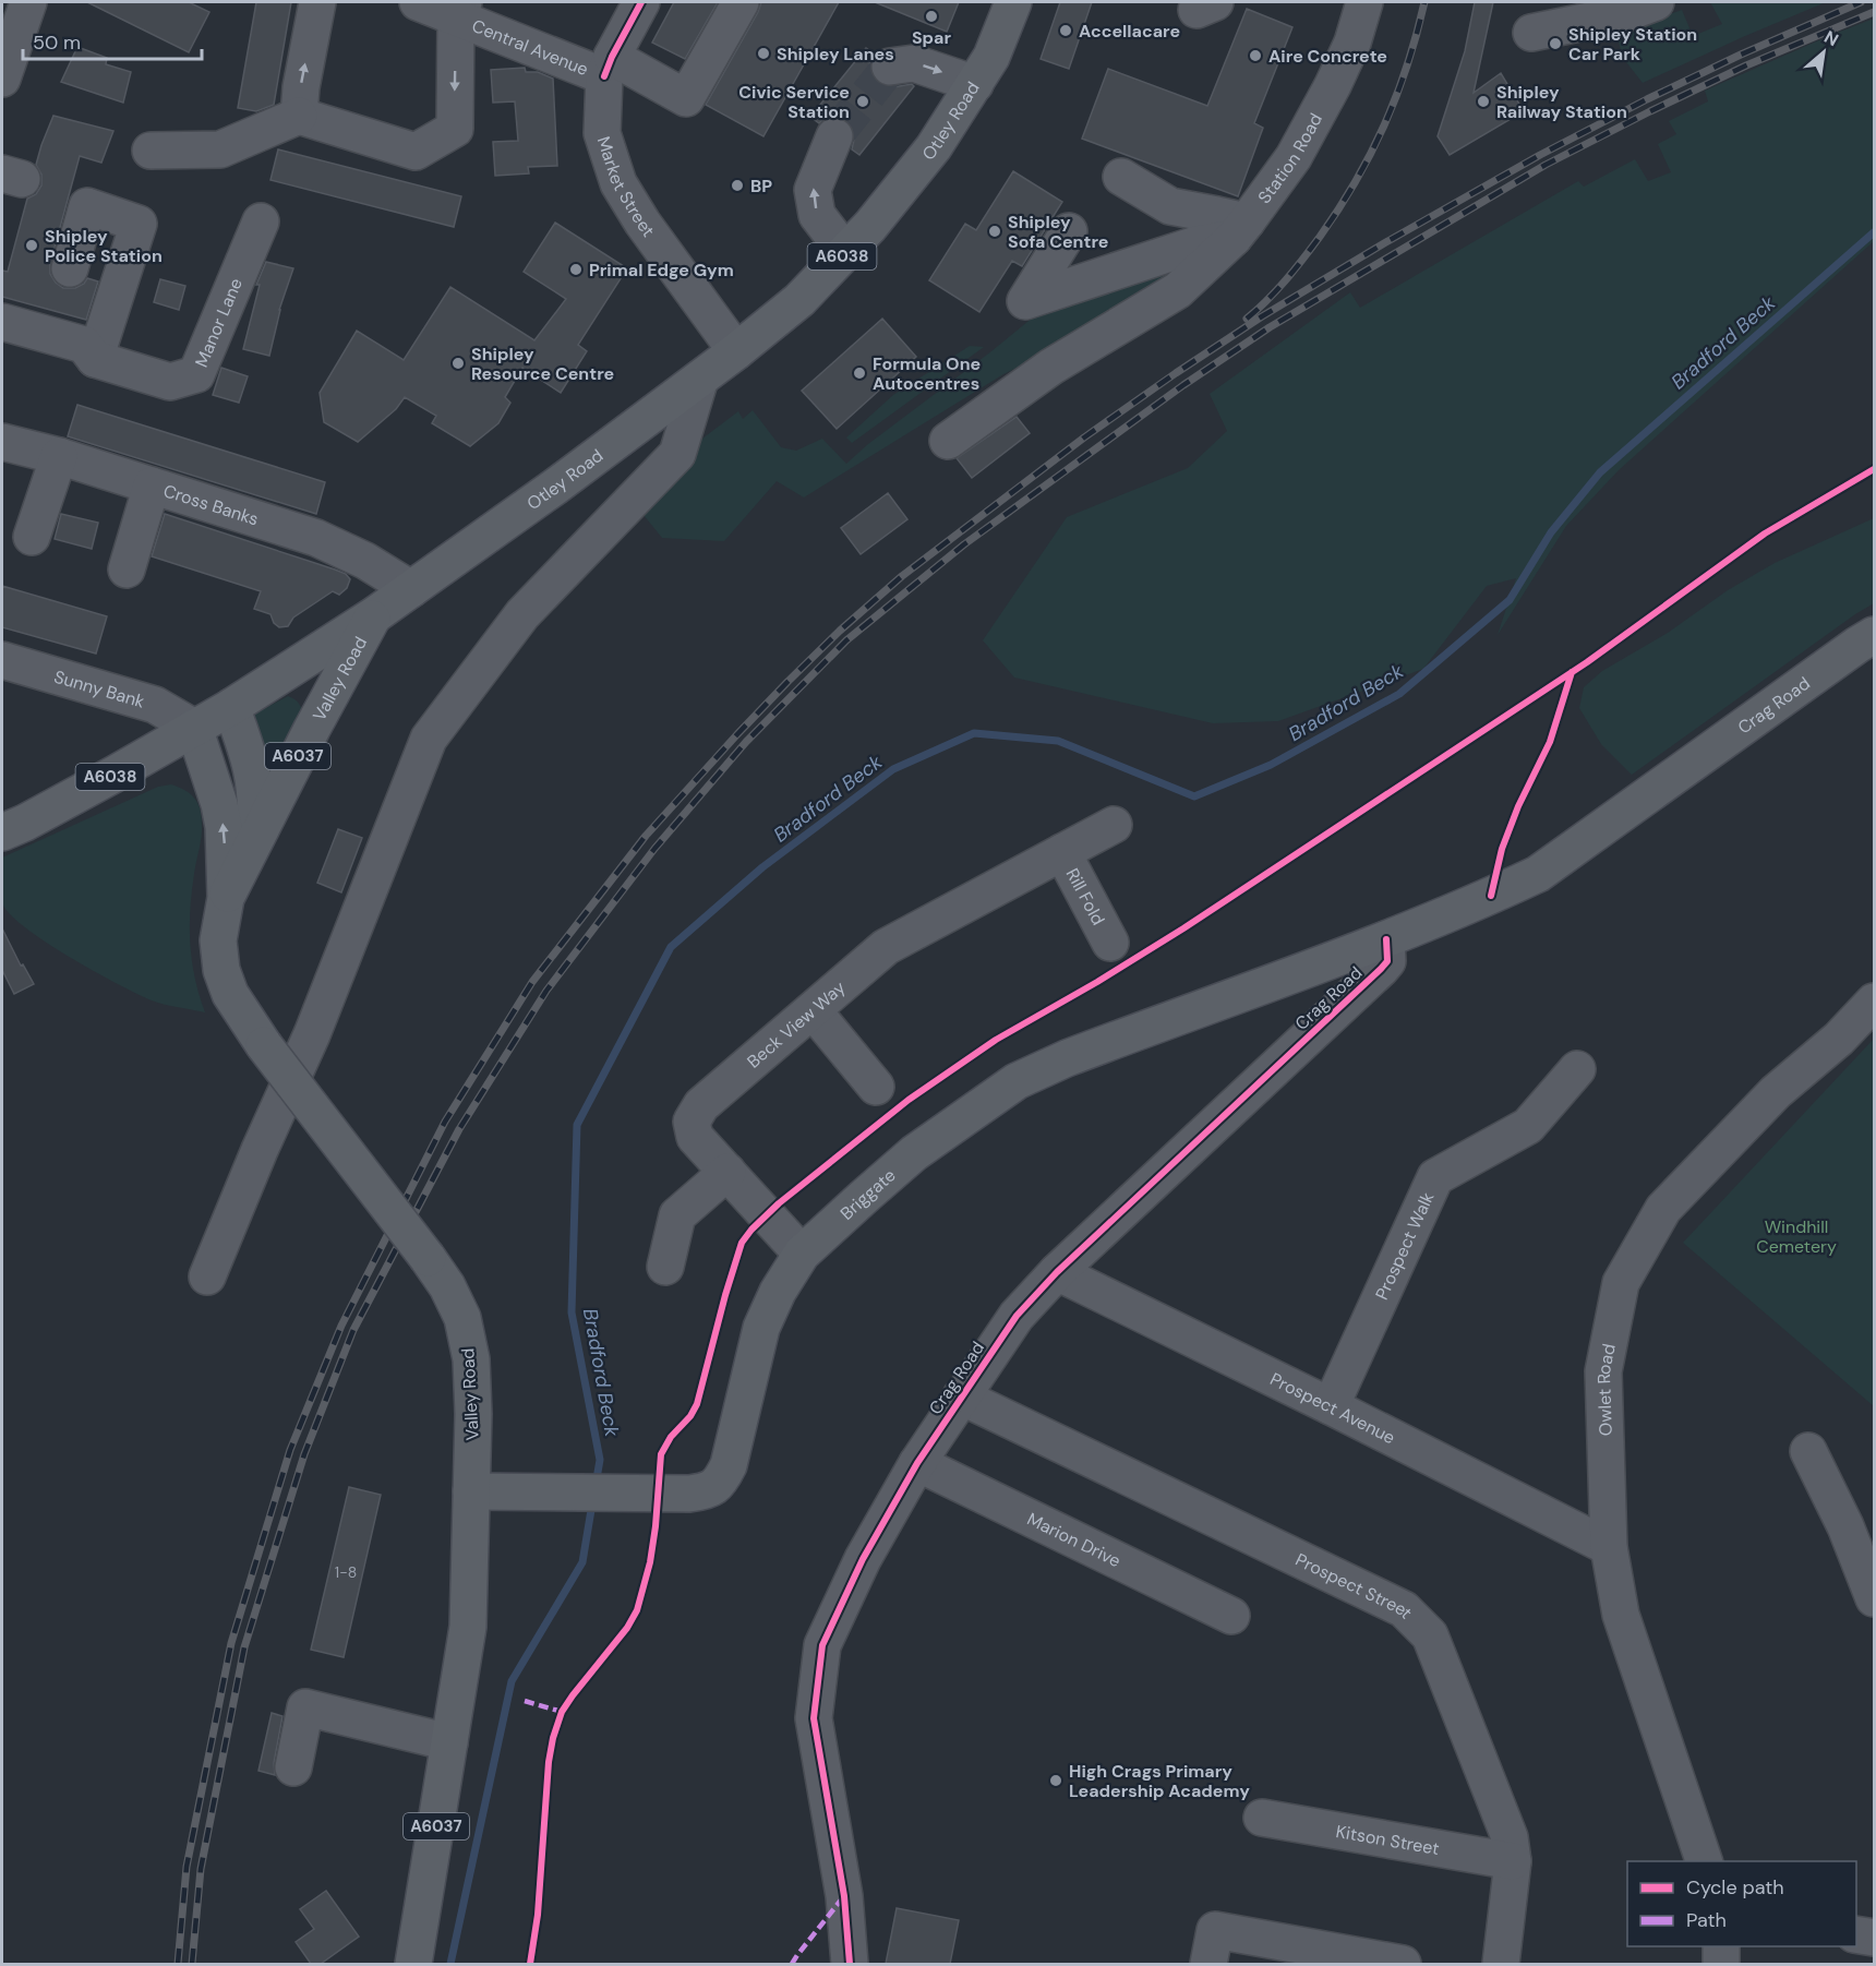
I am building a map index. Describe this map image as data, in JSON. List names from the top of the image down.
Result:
{
  "streets": {
    "main road": [
      "Otley Road",
      "A6038",
      "Valley Road",
      "Crag Road",
      "A6037",
      "Briggate"
    ],
    "street": [
      "Central Avenue",
      "Station Road",
      "Market Street",
      "Manor Lane",
      "Cross Banks",
      "Sunny Bank",
      "Rill Fold",
      "Beck View Way",
      "Prospect Walk",
      "Owlet Road",
      "Prospect Avenue",
      "Marion Drive",
      "Prospect Street",
      "Kitson Street"
    ]
  },
  "crossings": [
    ["Central Avenue", "Market Street"],
    ["Otley Road", "Market Street"],
    ["Otley Road", "Cross Banks"],
    ["Otley Road", "Valley Road"],
    ["Otley Road", "Sunny Bank"],
    ["Valley Road", "Sunny Bank"],
    ["Valley Road", "Briggate"],
    ["Crag Road", "Briggate"],
    ["Crag Road", "Prospect Avenue"],
    ["Crag Road", "Marion Drive"],
    ["Crag Road", "Prospect Street"],
    ["Rill Fold", "Beck View Way"],
    ["Beck View Way", "Briggate"],
    ["Prospect Walk", "Prospect Avenue"],
    ["Owlet Road", "Prospect Avenue"],
    ["Prospect Street", "Kitson Street"]
  ],
  "water": ["Bradford Beck"],
  "parks": ["Windhill Cemetery"],
  "places": [
    "Spar",
    "Accellacare",
    "Shipley Station Car Park",
    "Shipley Lanes",
    "Aire Concrete",
    "Civic Service Station",
    "Shipley Railway Station",
    "BP",
    "Shipley Sofa Centre",
    "Shipley Police Station",
    "Primal Edge Gym",
    "Shipley Resource Centre",
    "Formula One Autocentres",
    "High Crags Primary Leadership Academy"
  ],
  "house_numbers": ["1-8"],
  "legend": ["Cycle path", "Path"],
  "scale_bar": "50 m",
  "north": "top right"
}
